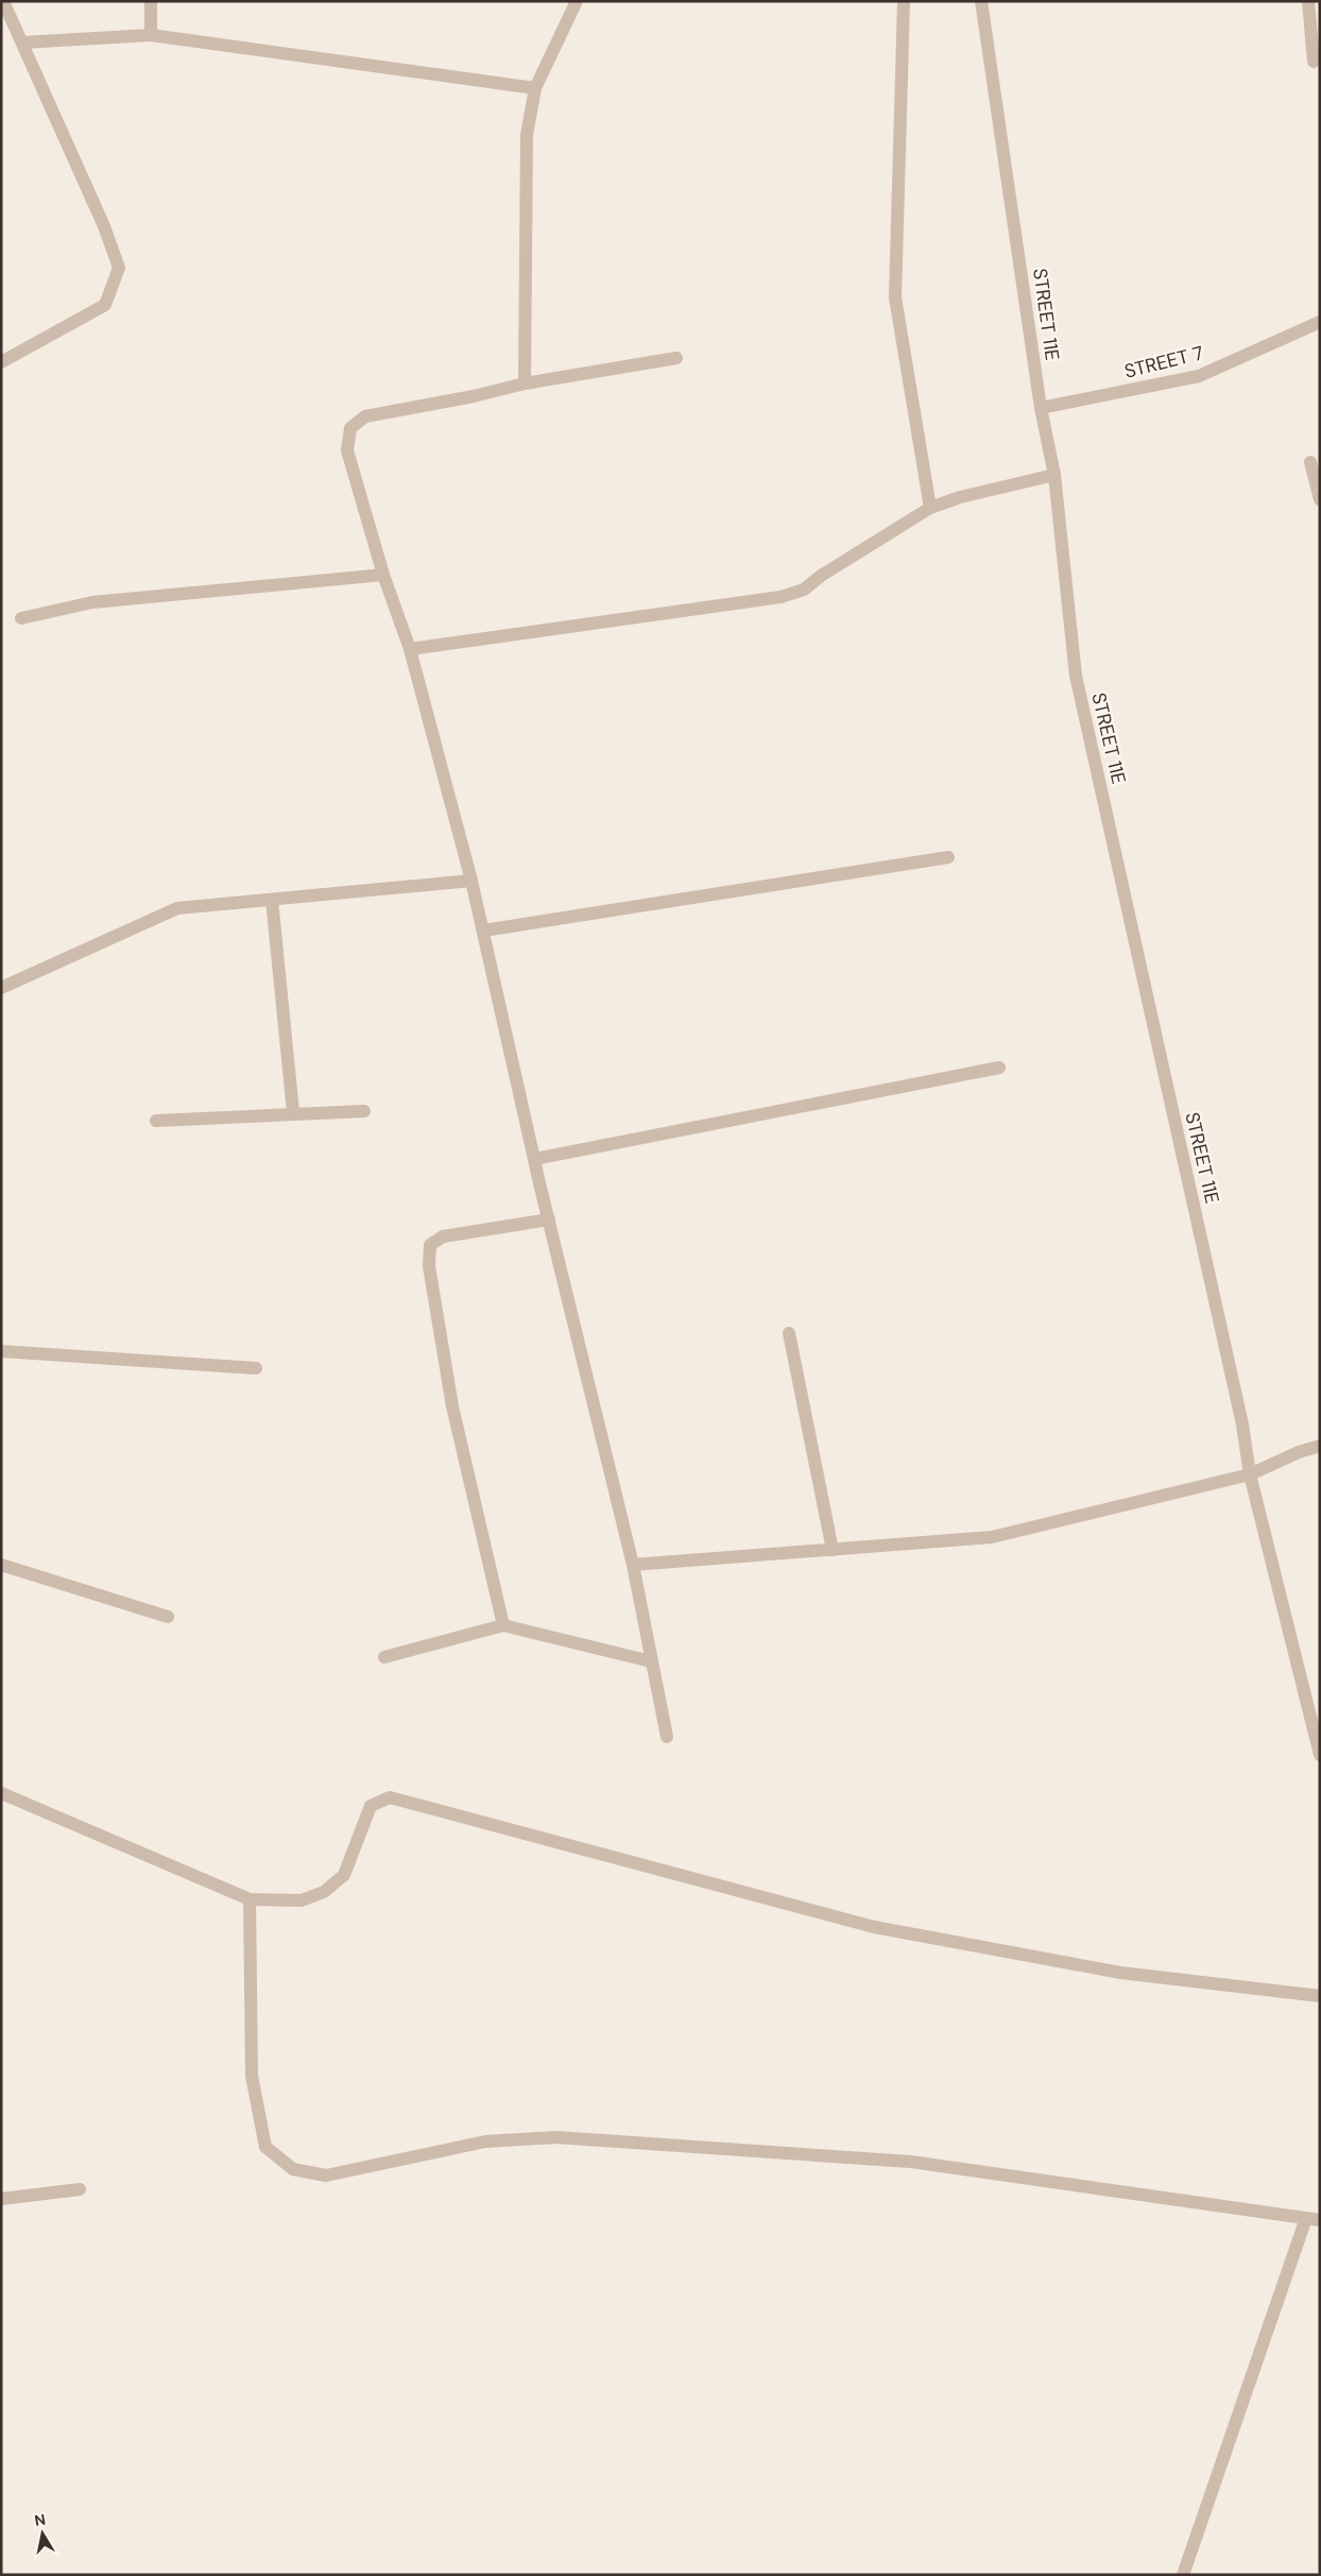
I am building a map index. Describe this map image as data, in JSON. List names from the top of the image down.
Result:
{
  "streets": {
    "street": ["STREET 11E", "STREET 7"]
  },
  "crossings": [
    ["STREET 11E", "STREET 7"]
  ],
  "north": "top"
}
